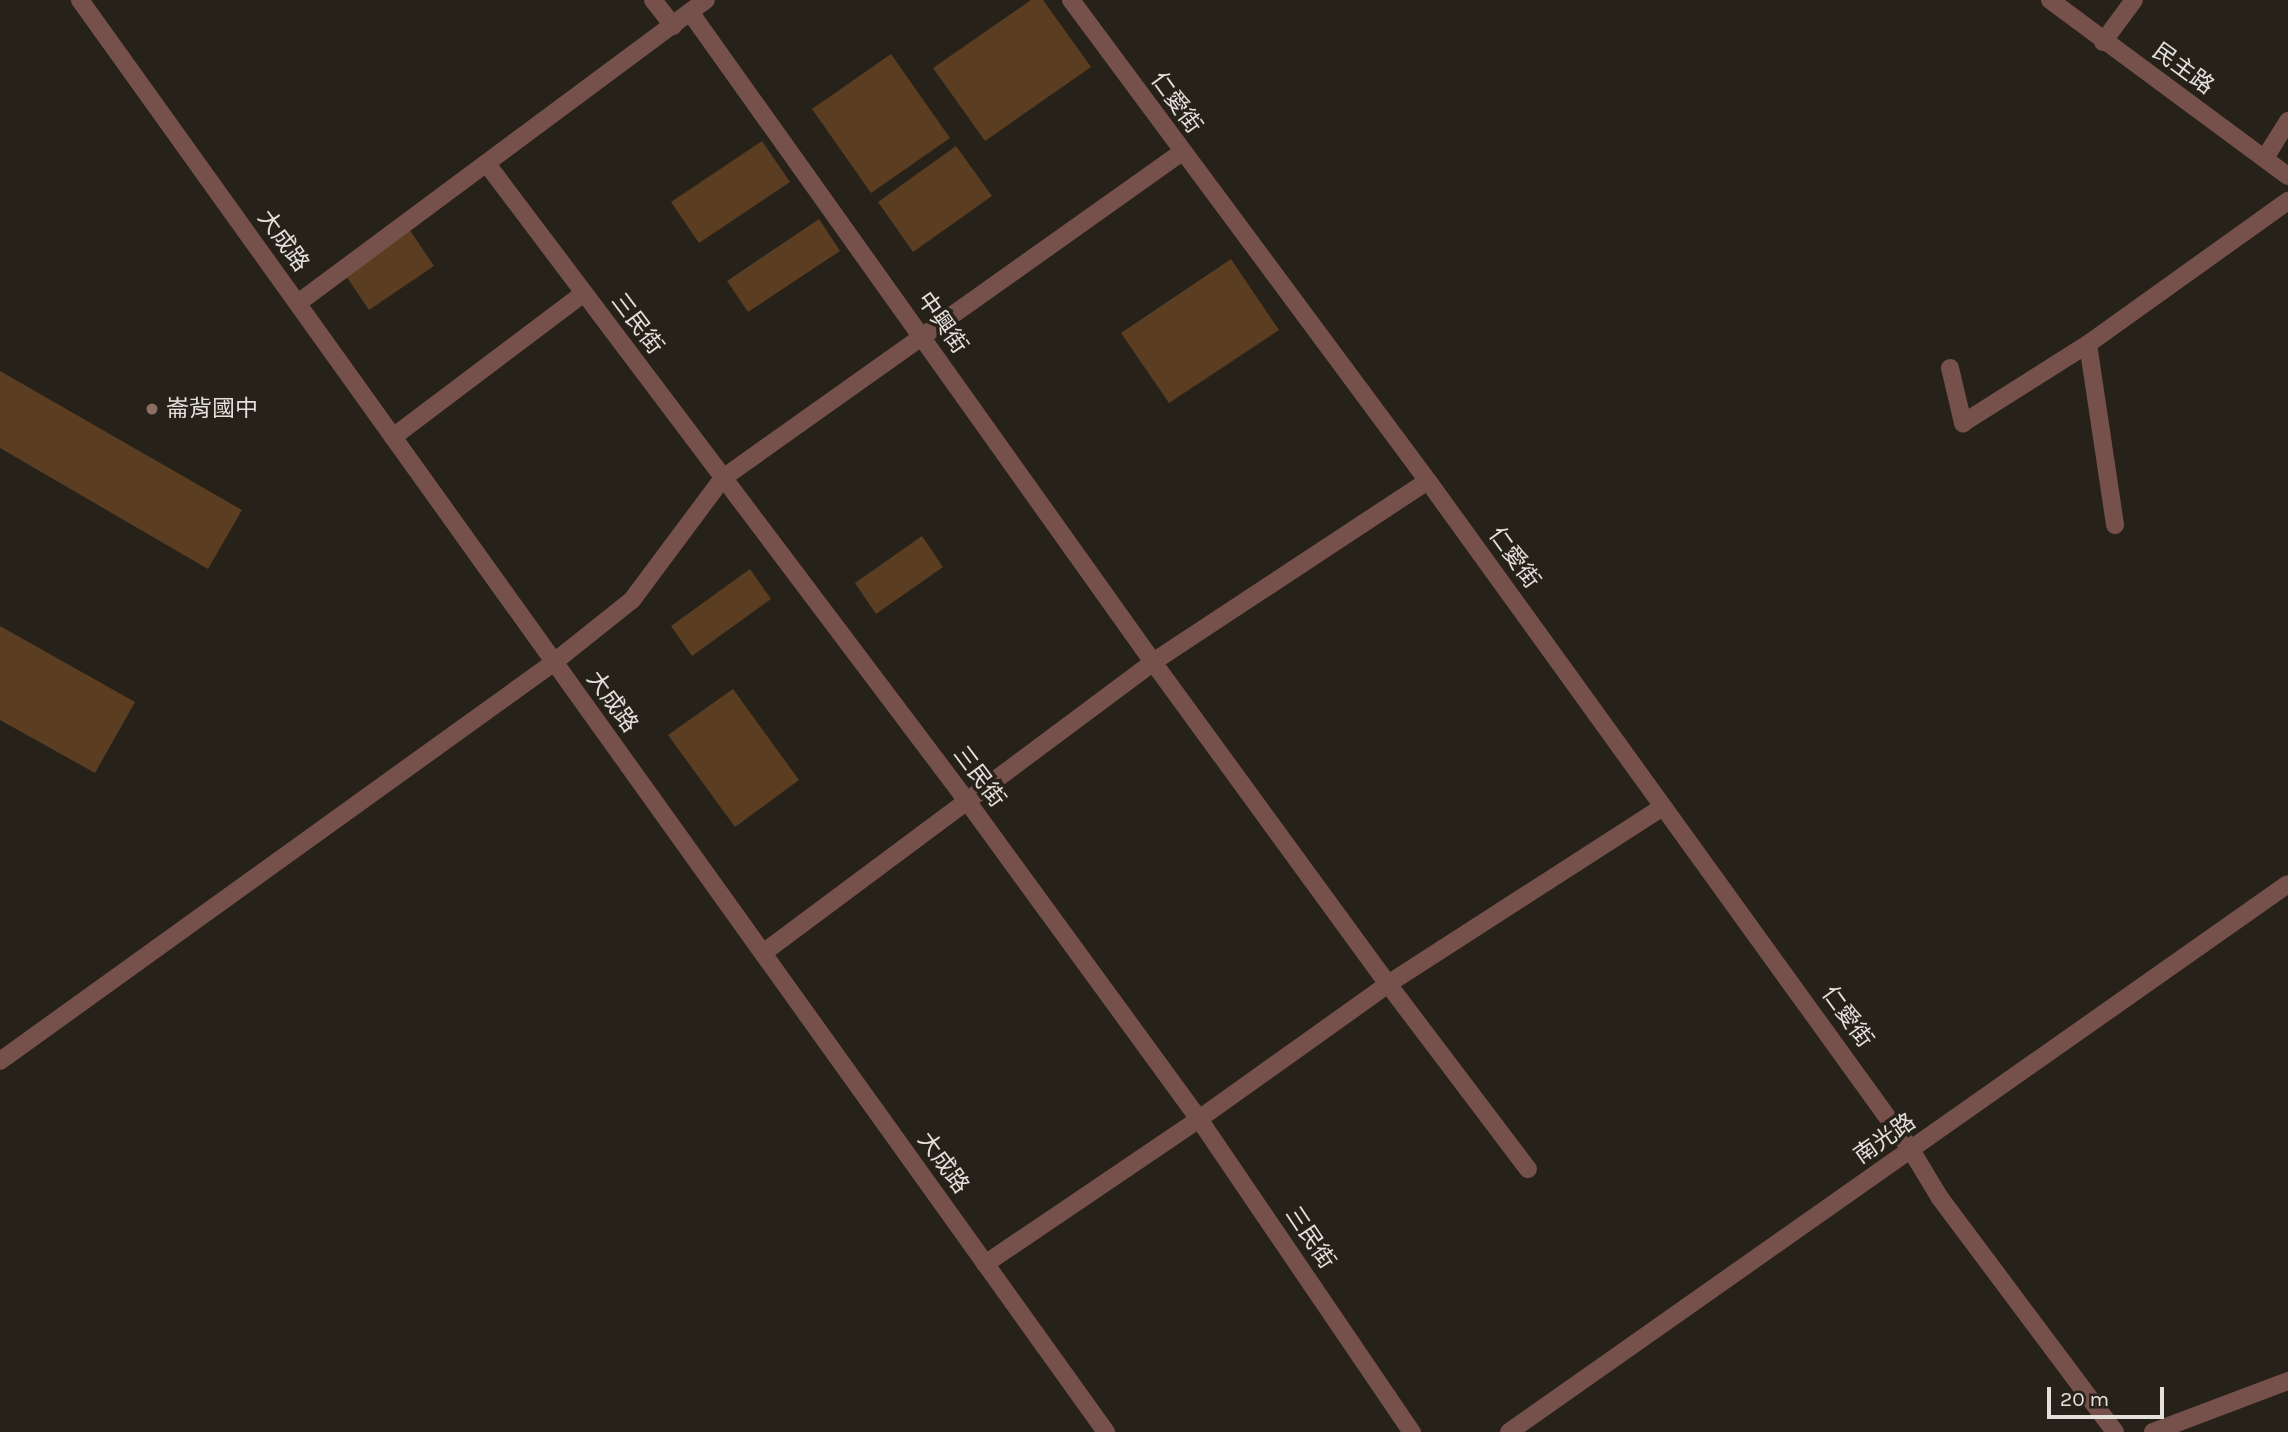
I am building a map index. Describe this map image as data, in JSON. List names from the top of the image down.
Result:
{
  "streets": {
    "street": [
      "民主路",
      "仁愛街",
      "大成路",
      "中興街",
      "三民街",
      "南光路"
    ]
  },
  "crossings": [
    ["仁愛街", "南光路"]
  ],
  "places": ["崙背國中"],
  "scale_bar": "20 m"
}
